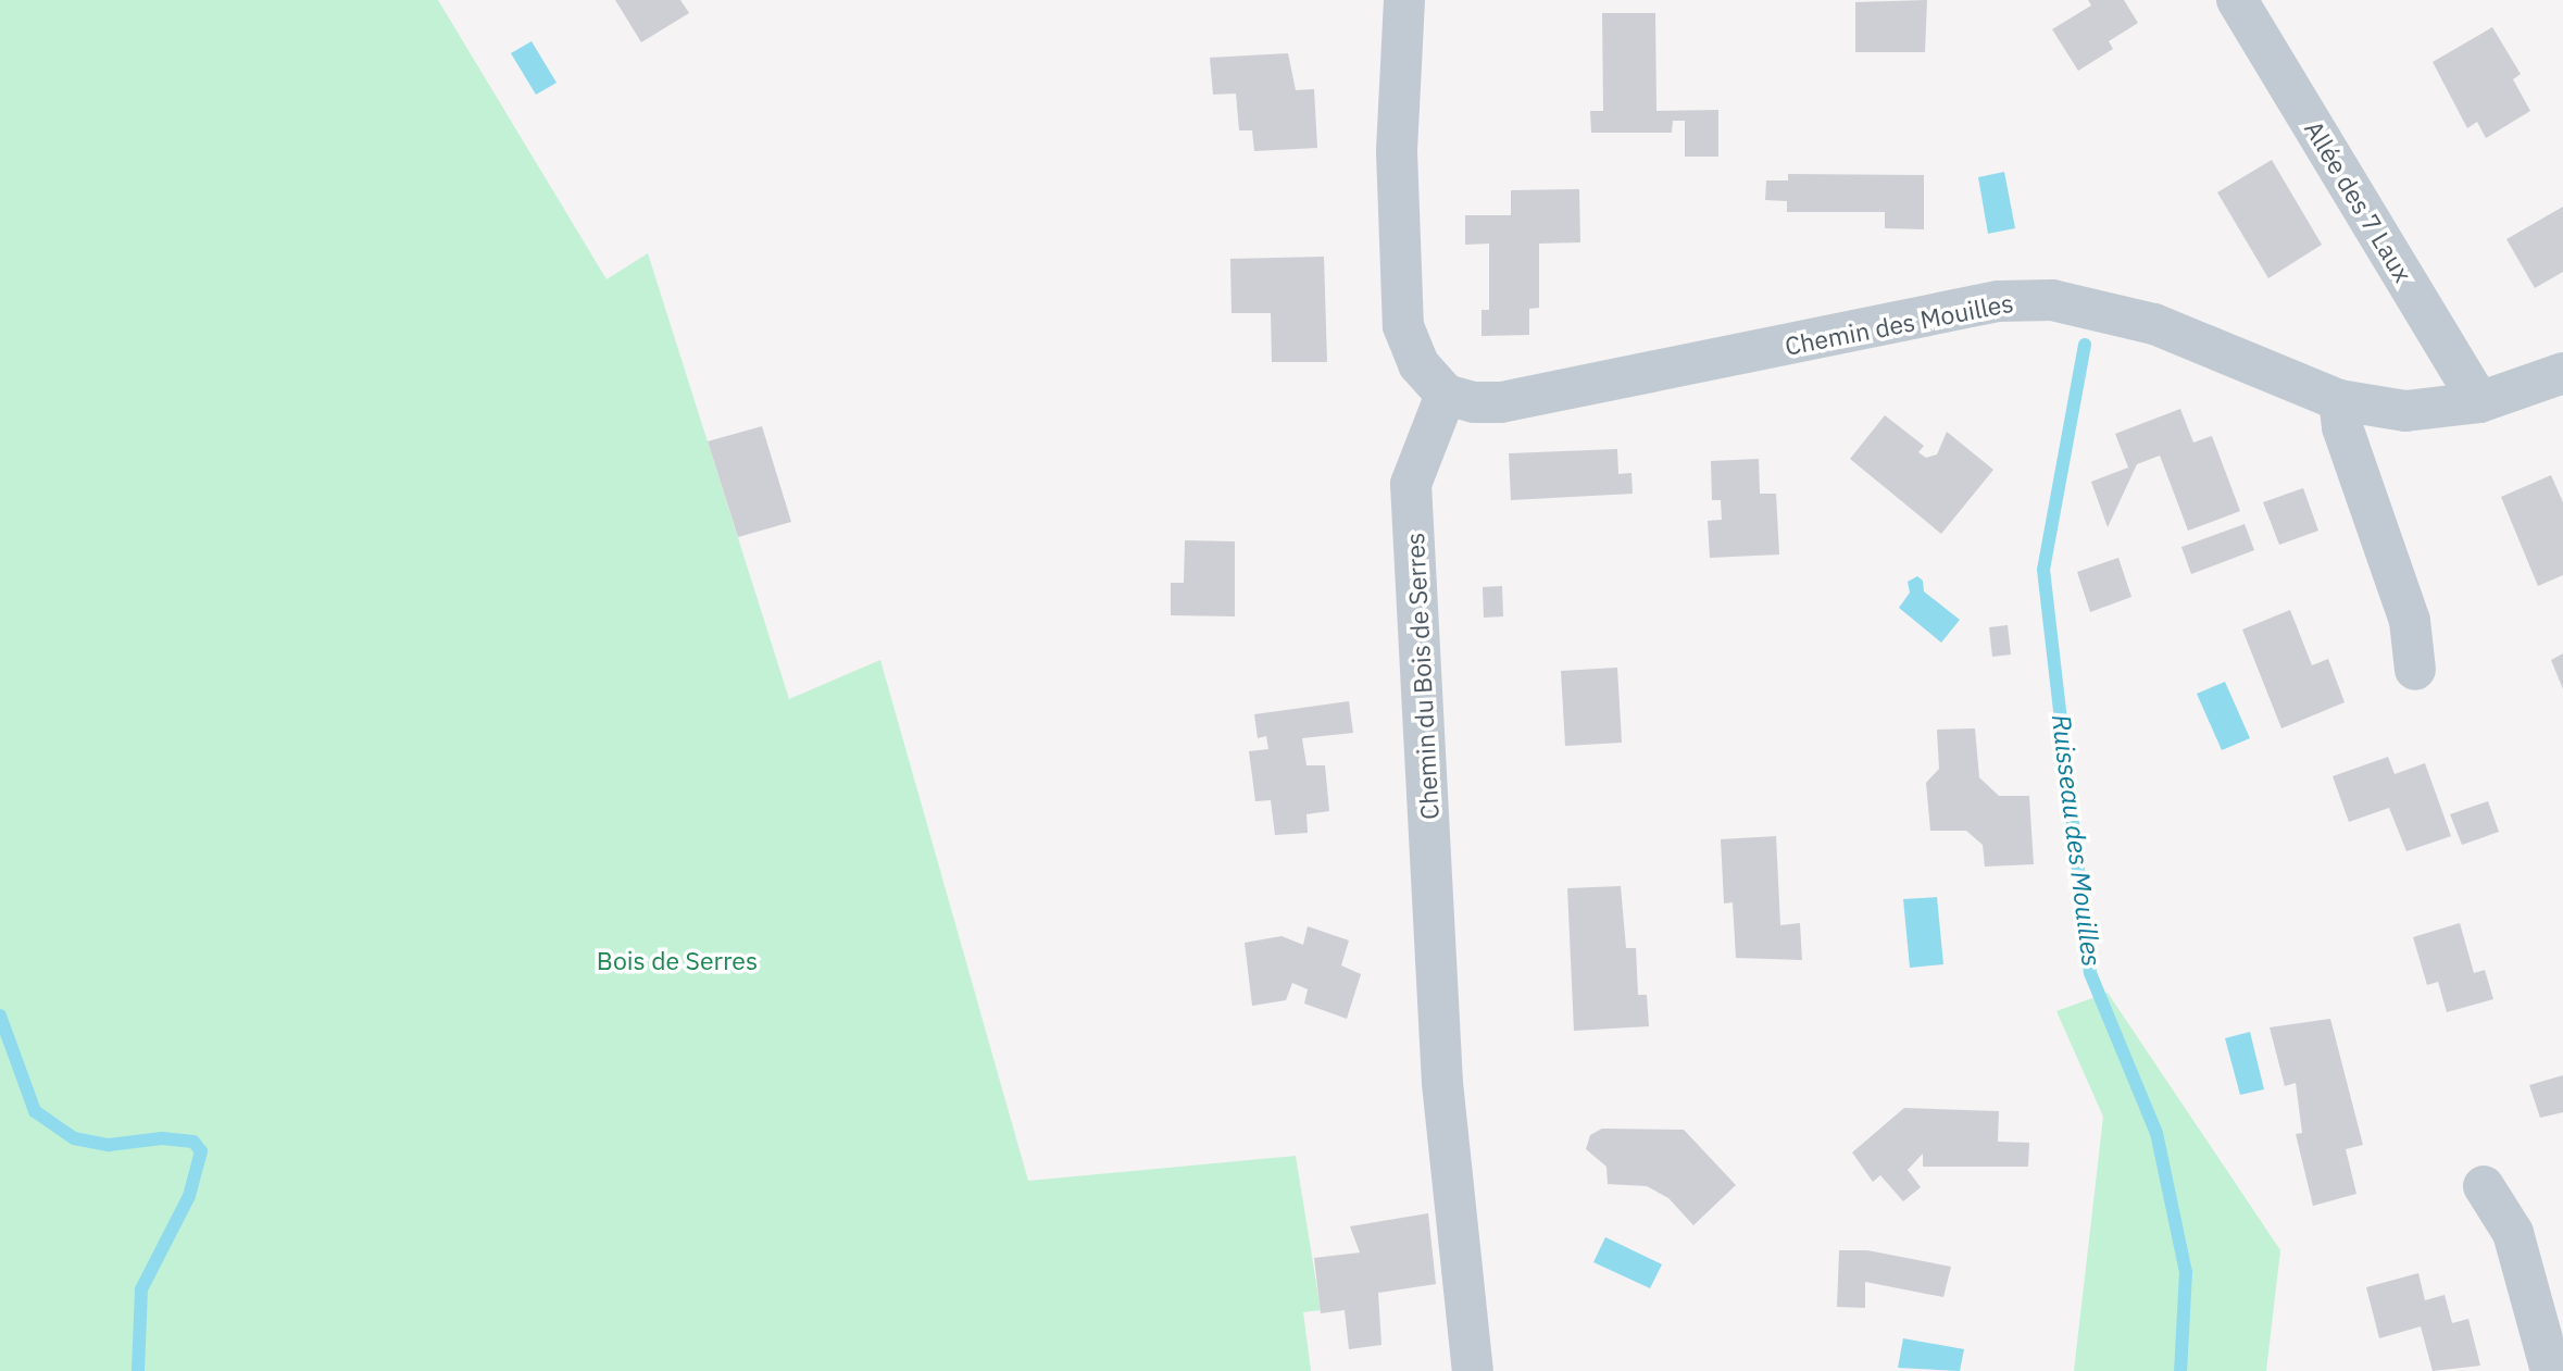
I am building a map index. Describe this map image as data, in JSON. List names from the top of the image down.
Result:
{
  "streets": {
    "street": ["Allée des 7 Laux", "Chemin des Mouilles", "Chemin du Bois de Serres"]
  },
  "crossings": [
    ["Allée des 7 Laux", "Chemin des Mouilles"],
    ["Chemin des Mouilles", "Chemin du Bois de Serres"]
  ],
  "water": ["Ruisseau des Mouilles"],
  "parks": ["Bois de Serres"]
}
